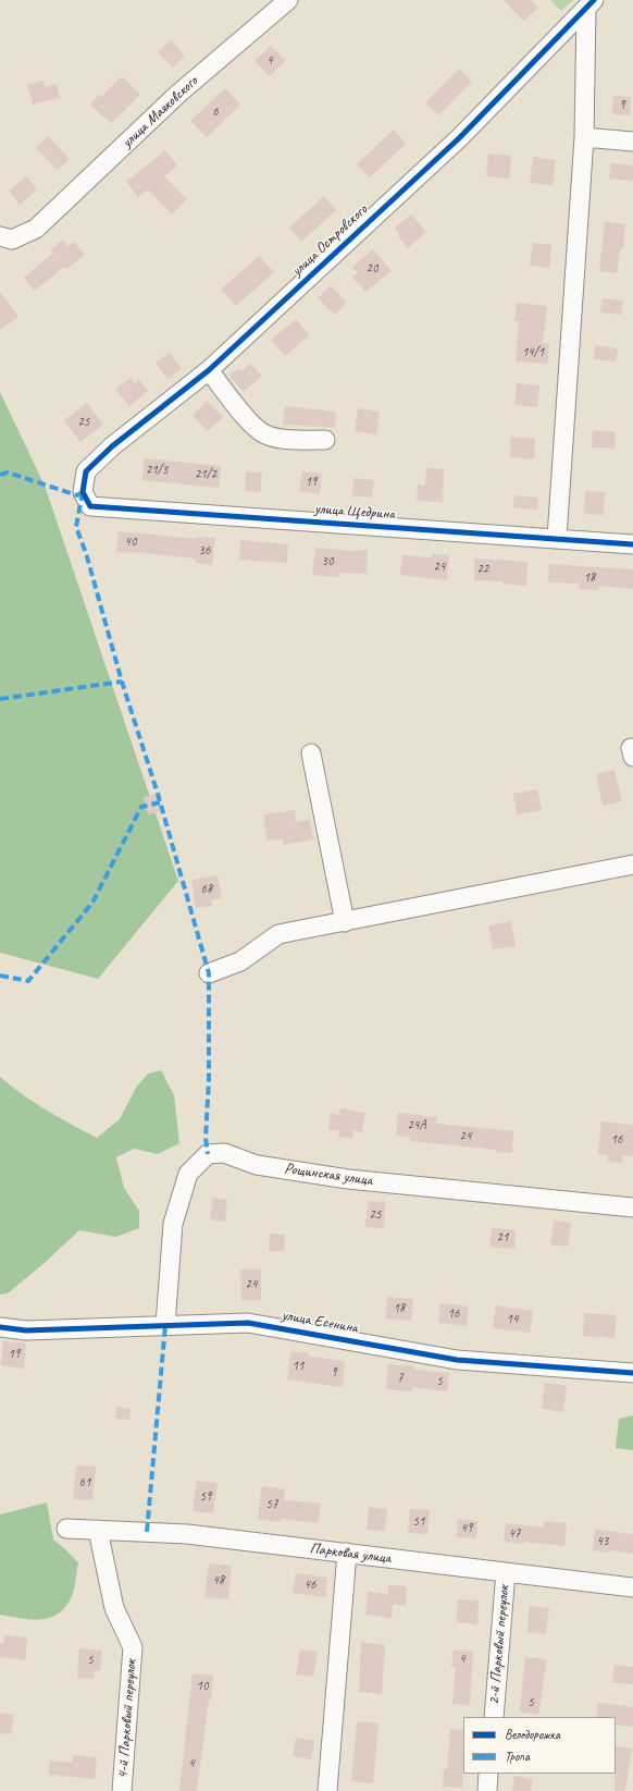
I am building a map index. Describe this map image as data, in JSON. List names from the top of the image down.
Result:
{
  "streets": {
    "street": [
      "улица Маяковского",
      "улица Островского",
      "улица Щедрина",
      "Рощинская улица",
      "улица Есенина",
      "Парковая улица",
      "2-й Парковый переулок",
      "4-й Парковый переулок"
    ]
  },
  "crossings": [
    ["улица Островского", "улица Щедрина"],
    ["Рощинская улица", "улица Есенина"],
    ["Парковая улица", "2-й Парковый переулок"],
    ["Парковая улица", "4-й Парковый переулок"]
  ],
  "house_numbers": [
    "4",
    "9",
    "6",
    "20",
    "14/1",
    "25",
    "21/3",
    "21/2",
    "19",
    "40",
    "36",
    "30",
    "24",
    "22",
    "18",
    "68",
    "24А",
    "24",
    "16",
    "25",
    "21",
    "24",
    "18",
    "16",
    "14",
    "19",
    "11",
    "9",
    "7",
    "5",
    "61",
    "59",
    "57",
    "51",
    "49",
    "47",
    "43",
    "48",
    "46",
    "4",
    "5",
    "10",
    "5",
    "4"
  ],
  "legend": ["Велодорожка", "Тропа"]
}
